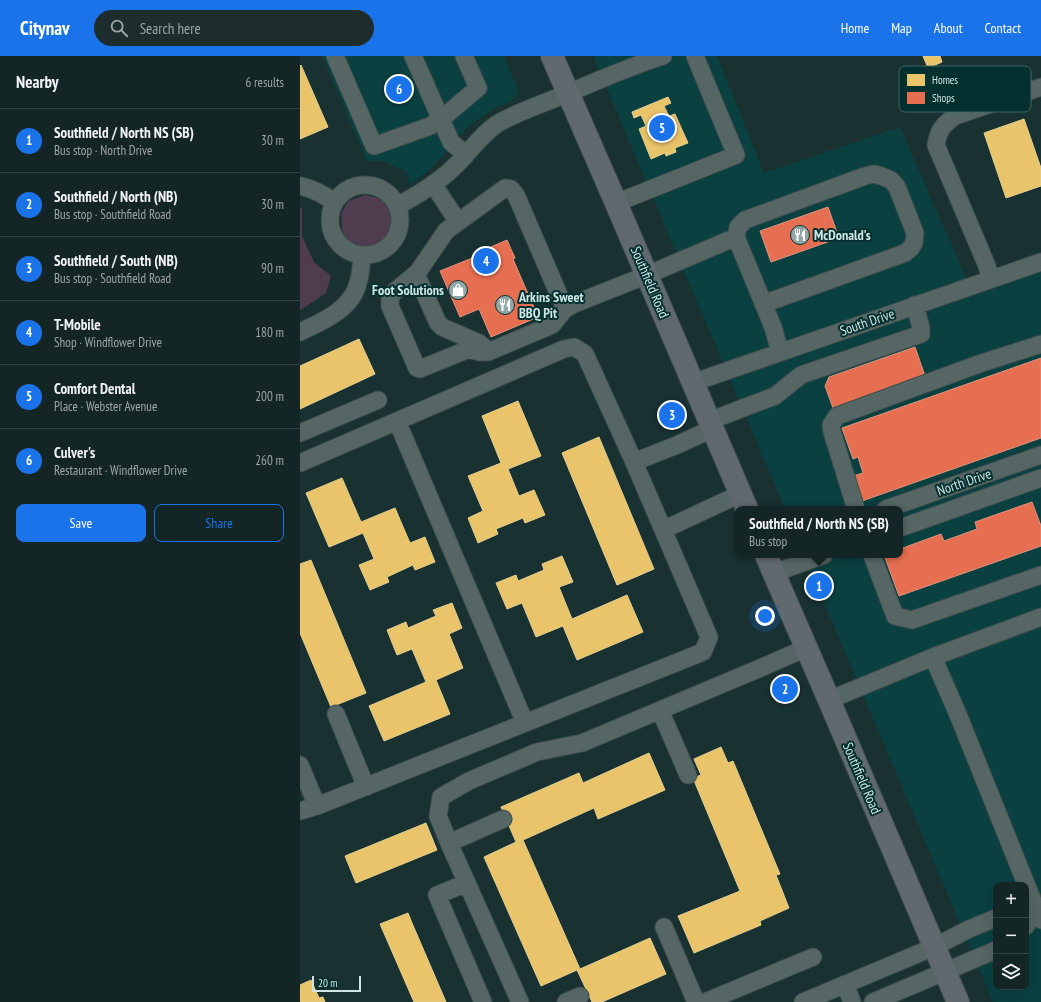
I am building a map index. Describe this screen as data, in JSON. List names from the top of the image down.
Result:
{
  "streets": {
    "main road": ["Southfield Road"],
    "street": ["South Drive", "North Drive"]
  },
  "crossings": [
    ["Southfield Road", "South Drive"]
  ],
  "places": {
    "restaurant": ["McDonald's", "Arkins Sweet BBQ Pit"],
    "shop": ["Foot Solutions"]
  },
  "legend": ["Homes", "Shops"],
  "scale_bar": "20 m",
  "page": {
    "header": "Citynav",
    "search": "Search here",
    "nav": [
      "Home",
      "Map",
      "About",
      "Contact"
    ],
    "heading": ["Nearby", "6 results"],
    "pins": [
      "6",
      "5",
      "4",
      "3",
      "1",
      "2"
    ],
    "list": [
      {
        "mark": "1",
        "name": "Southfield / North NS (SB)",
        "note": "Bus stop · North Drive",
        "value": "30 m"
      },
      {
        "mark": "2",
        "name": "Southfield / North (NB)",
        "note": "Bus stop · Southfield Road",
        "value": "30 m"
      },
      {
        "mark": "3",
        "name": "Southfield / South (NB)",
        "note": "Bus stop · Southfield Road",
        "value": "90 m"
      },
      {
        "mark": "4",
        "name": "T-Mobile",
        "note": "Shop · Windflower Drive",
        "value": "180 m"
      },
      {
        "mark": "5",
        "name": "Comfort Dental",
        "note": "Place · Webster Avenue",
        "value": "200 m"
      },
      {
        "mark": "6",
        "name": "Culver's",
        "note": "Restaurant · Windflower Drive",
        "value": "260 m"
      }
    ],
    "buttons": ["Save", "Share"],
    "popup": ["Southfield / North NS (SB)", "Bus stop"],
    "map_buttons": ["+", "−"],
    "scale": "20 m"
  }
}
